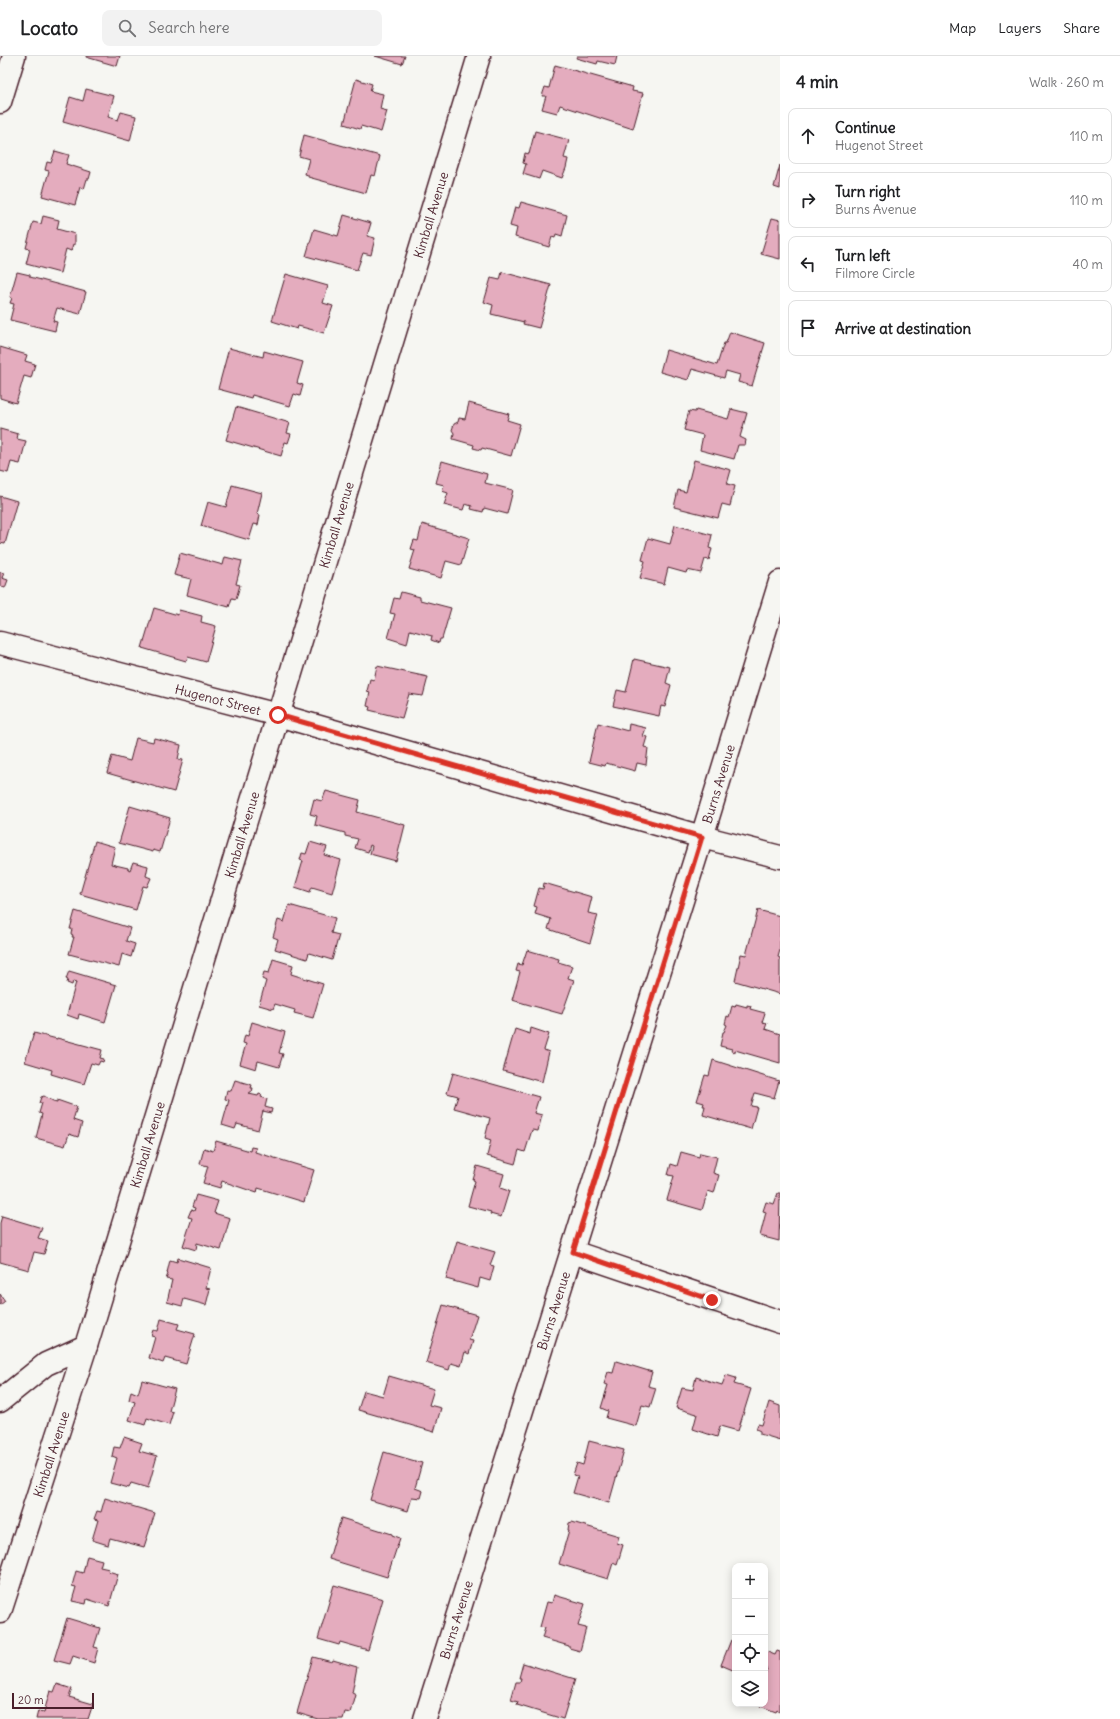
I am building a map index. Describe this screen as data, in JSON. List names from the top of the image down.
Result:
{
  "streets": {
    "street": ["Kimball Avenue", "Hugenot Street", "Burns Avenue"]
  },
  "crossings": [
    ["Kimball Avenue", "Hugenot Street"],
    ["Hugenot Street", "Burns Avenue"]
  ],
  "scale_bar": "20 m",
  "page": {
    "header": "Locato",
    "search": "Search here",
    "nav": ["Map", "Layers", "Share"],
    "heading": ["4 min", "Walk · 260 m"],
    "list": [
      ["Continue", "Hugenot Street", "110 m"],
      ["Turn right", "Burns Avenue", "110 m"],
      ["Turn left", "Filmore Circle", "40 m"],
      "Arrive at destination"
    ],
    "map_buttons": ["+", "−"],
    "scale": "20 m"
  }
}
